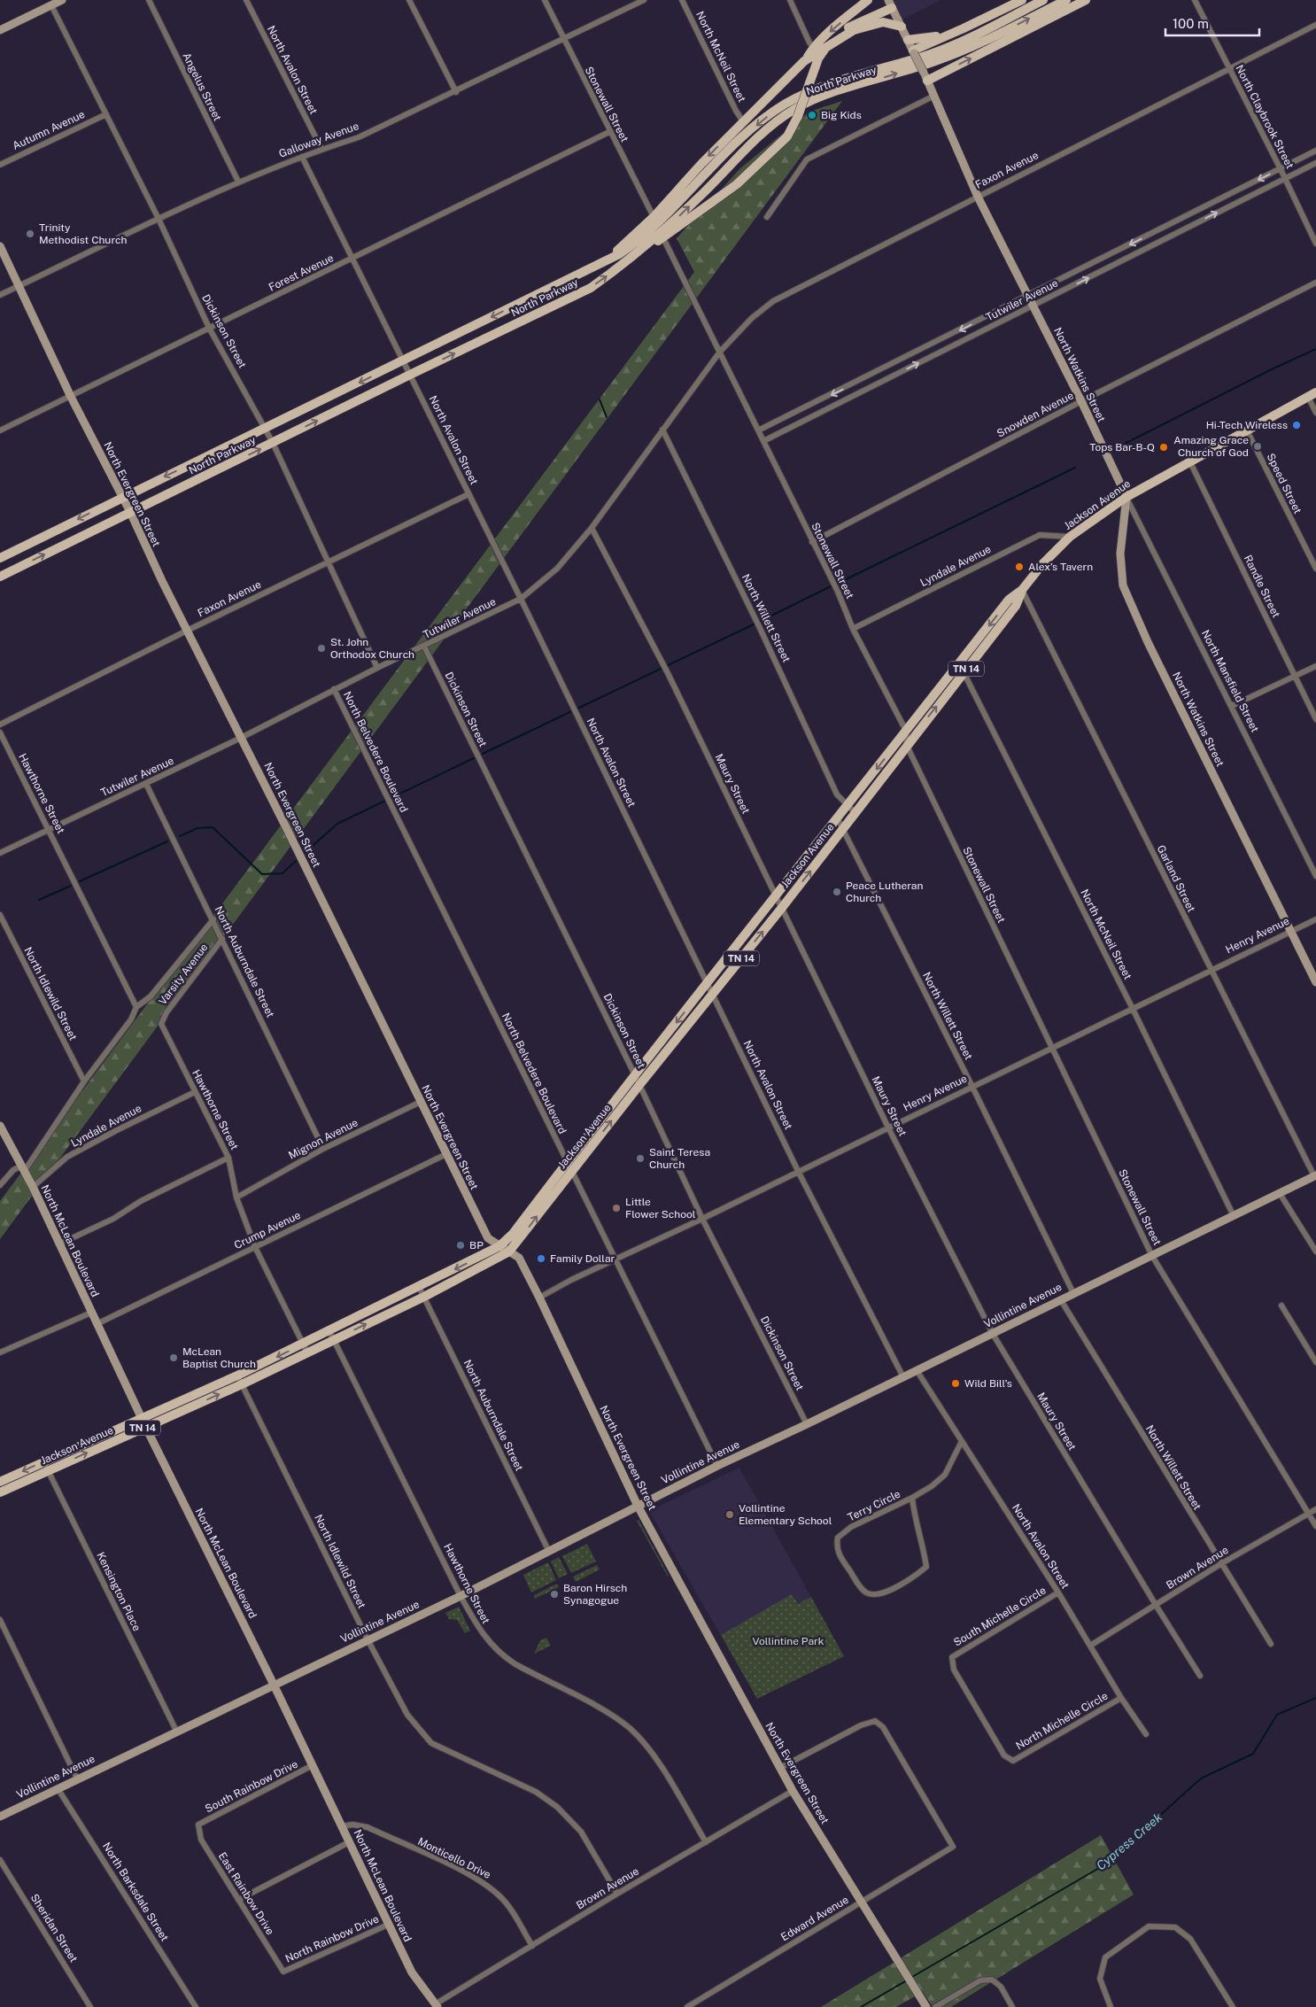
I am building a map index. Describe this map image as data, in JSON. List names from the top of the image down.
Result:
{
  "streets": {
    "main road": ["North Parkway", "Jackson Avenue", "TN 14"],
    "street": [
      "North McNeil Street",
      "North Avalon Street",
      "Angelus Street",
      "Stonewall Street",
      "North Claybrook Street",
      "Autumn Avenue",
      "Galloway Avenue",
      "Faxon Avenue",
      "Forest Avenue",
      "Tutwiler Avenue",
      "Dickinson Street",
      "North Watkins Street",
      "Snowden Avenue",
      "Speed Street",
      "North Evergreen Street",
      "Lyndale Avenue",
      "Randle Street",
      "North Willett Street",
      "North Mansfield Street",
      "North Belvedere Boulevard",
      "Maury Street",
      "Hawthorne Street",
      "Garland Street",
      "Henry Avenue",
      "North Auburndale Street",
      "Varsity Avenue",
      "North Idlewild Street",
      "Mignon Avenue",
      "Crump Avenue",
      "North McLean Boulevard",
      "Vollintine Avenue",
      "Terry Circle",
      "Brown Avenue",
      "Kensington Place",
      "South Michelle Circle",
      "North Michelle Circle",
      "South Rainbow Drive",
      "Monticello Drive",
      "North Barksdale Street",
      "East Rainbow Drive",
      "Edward Avenue",
      "Sheridan Street",
      "North Rainbow Drive"
    ]
  },
  "crossings": [
    ["North McNeil Street", "Jackson Avenue"],
    ["North McNeil Street", "Henry Avenue"],
    ["North McNeil Street", "Vollintine Avenue"],
    ["North Avalon Street", "North Parkway"],
    ["North Avalon Street", "Galloway Avenue"],
    ["North Avalon Street", "Faxon Avenue"],
    ["North Avalon Street", "Forest Avenue"],
    ["North Avalon Street", "Tutwiler Avenue"],
    ["North Avalon Street", "Jackson Avenue"],
    ["North Avalon Street", "Henry Avenue"],
    ["North Avalon Street", "Vollintine Avenue"],
    ["North Avalon Street", "Terry Circle"],
    ["North Avalon Street", "Brown Avenue"],
    ["North Avalon Street", "South Michelle Circle"],
    ["North Avalon Street", "North Michelle Circle"],
    ["North Parkway", "Dickinson Street"],
    ["North Parkway", "North Evergreen Street"],
    ["Angelus Street", "Galloway Avenue"],
    ["Stonewall Street", "Galloway Avenue"],
    ["Stonewall Street", "Faxon Avenue"],
    ["Stonewall Street", "Forest Avenue"],
    ["Stonewall Street", "Tutwiler Avenue"],
    ["Stonewall Street", "Snowden Avenue"],
    ["Stonewall Street", "Jackson Avenue"],
    ["Stonewall Street", "Lyndale Avenue"],
    ["Stonewall Street", "Henry Avenue"],
    ["Stonewall Street", "Vollintine Avenue"],
    ["Stonewall Street", "Brown Avenue"],
    ["North Claybrook Street", "Faxon Avenue"],
    ["North Claybrook Street", "Tutwiler Avenue"],
    ["Autumn Avenue", "Dickinson Street"],
    ["Galloway Avenue", "Dickinson Street"],
    ["Galloway Avenue", "North Evergreen Street"],
    ["Faxon Avenue", "Tutwiler Avenue"],
    ["Faxon Avenue", "Dickinson Street"],
    ["Faxon Avenue", "North Watkins Street"],
    ["Faxon Avenue", "North Evergreen Street"],
    ["Forest Avenue", "Dickinson Street"],
    ["Forest Avenue", "North Evergreen Street"],
    ["Tutwiler Avenue", "Dickinson Street"],
    ["Tutwiler Avenue", "North Watkins Street"],
    ["Tutwiler Avenue", "North Evergreen Street"],
    ["Tutwiler Avenue", "North Willett Street"],
    ["Tutwiler Avenue", "North Belvedere Boulevard"],
    ["Tutwiler Avenue", "Maury Street"],
    ["Tutwiler Avenue", "Hawthorne Street"],
    ["Tutwiler Avenue", "North Auburndale Street"],
    ["Dickinson Street", "Jackson Avenue"],
    ["Dickinson Street", "Henry Avenue"],
    ["Dickinson Street", "Vollintine Avenue"],
    ["North Watkins Street", "Snowden Avenue"],
    ["North Watkins Street", "Jackson Avenue"],
    ["North Watkins Street", "North Mansfield Street"],
    ["North Watkins Street", "Henry Avenue"],
    ["Speed Street", "Jackson Avenue"],
    ["North Evergreen Street", "Jackson Avenue"],
    ["North Evergreen Street", "Henry Avenue"],
    ["North Evergreen Street", "Mignon Avenue"],
    ["North Evergreen Street", "Crump Avenue"],
    ["North Evergreen Street", "Vollintine Avenue"],
    ["North Evergreen Street", "Brown Avenue"],
    ["North Evergreen Street", "Edward Avenue"],
    ["Jackson Avenue", "Lyndale Avenue"],
    ["Jackson Avenue", "Randle Street"],
    ["Jackson Avenue", "North Willett Street"],
    ["Jackson Avenue", "North Mansfield Street"],
    ["Jackson Avenue", "North Belvedere Boulevard"],
    ["Jackson Avenue", "Maury Street"],
    ["Jackson Avenue", "Hawthorne Street"],
    ["Jackson Avenue", "Garland Street"],
    ["Jackson Avenue", "North Auburndale Street"],
    ["Jackson Avenue", "North Idlewild Street"],
    ["Jackson Avenue", "North McLean Boulevard"],
    ["Jackson Avenue", "Kensington Place"],
    ["Lyndale Avenue", "Hawthorne Street"],
    ["Lyndale Avenue", "North McLean Boulevard"],
    ["North Willett Street", "Henry Avenue"],
    ["North Willett Street", "Vollintine Avenue"],
    ["North Willett Street", "Brown Avenue"],
    ["North Belvedere Boulevard", "Henry Avenue"],
    ["North Belvedere Boulevard", "Vollintine Avenue"],
    ["Maury Street", "Henry Avenue"],
    ["Maury Street", "Vollintine Avenue"],
    ["Maury Street", "Brown Avenue"],
    ["Hawthorne Street", "Varsity Avenue"],
    ["Hawthorne Street", "Mignon Avenue"],
    ["Hawthorne Street", "Crump Avenue"],
    ["Hawthorne Street", "Vollintine Avenue"],
    ["Hawthorne Street", "Brown Avenue"],
    ["Garland Street", "Henry Avenue"],
    ["Garland Street", "Vollintine Avenue"],
    ["North Auburndale Street", "Varsity Avenue"],
    ["North Auburndale Street", "Mignon Avenue"],
    ["North Auburndale Street", "Vollintine Avenue"],
    ["North Idlewild Street", "Vollintine Avenue"],
    ["North Idlewild Street", "Brown Avenue"],
    ["Crump Avenue", "North McLean Boulevard"],
    ["North McLean Boulevard", "Vollintine Avenue"],
    ["North McLean Boulevard", "Brown Avenue"],
    ["North McLean Boulevard", "South Rainbow Drive"],
    ["North McLean Boulevard", "Monticello Drive"],
    ["North McLean Boulevard", "North Rainbow Drive"],
    ["Vollintine Avenue", "Kensington Place"],
    ["Vollintine Avenue", "North Barksdale Street"],
    ["Brown Avenue", "Monticello Drive"],
    ["South Michelle Circle", "North Michelle Circle"],
    ["South Rainbow Drive", "East Rainbow Drive"],
    ["East Rainbow Drive", "North Rainbow Drive"]
  ],
  "water": ["Cypress Creek"],
  "parks": ["Vollintine Park"],
  "places": [
    "Big Kids",
    "Trinity Methodist Church",
    "Hi-Tech Wireless",
    "Amazing Grace Church of God",
    "Tops Bar-B-Q",
    "Alex’s Tavern",
    "St. John Orthodox Church",
    "Peace Lutheran Church",
    "Saint Teresa Church",
    "Little Flower School",
    "BP",
    "Family Dollar",
    "McLean Baptist Church",
    "Wild Bill’s",
    "Vollintine Elementary School",
    "Baron Hirsch Synagogue"
  ],
  "scale_bar": "100 m"
}
